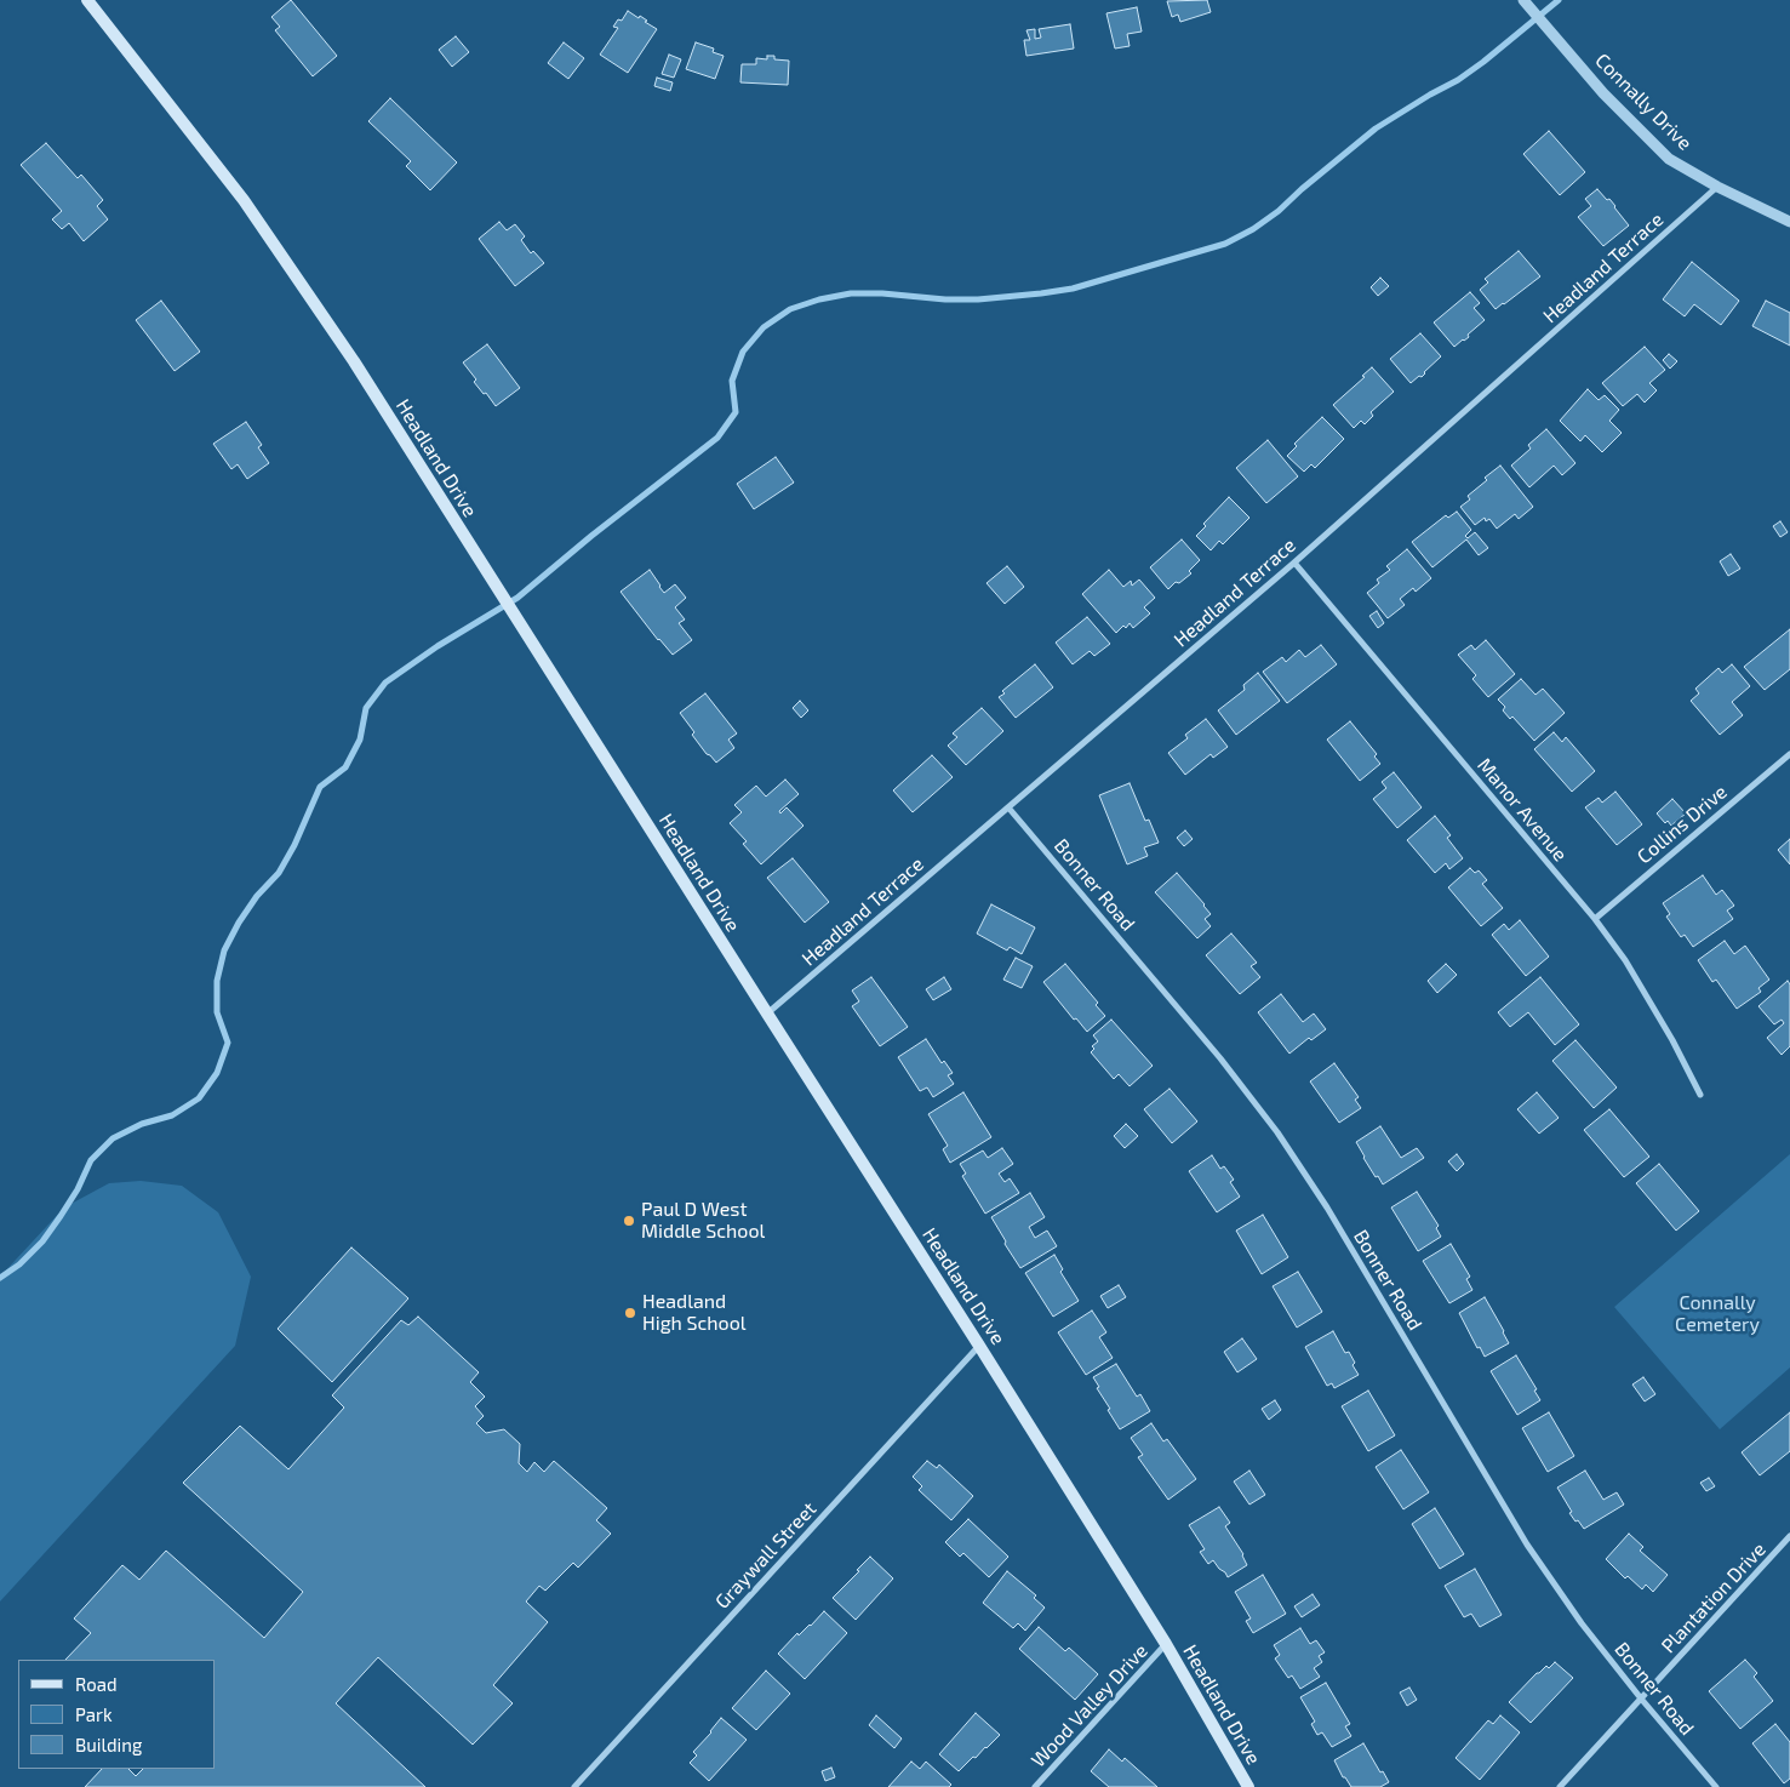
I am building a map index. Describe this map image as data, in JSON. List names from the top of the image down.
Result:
{
  "streets": {
    "main road": ["Headland Drive"],
    "street": [
      "Connally Drive",
      "Headland Terrace",
      "Manor Avenue",
      "Collins Drive",
      "Bonner Road",
      "Graywall Street",
      "Plantation Drive",
      "Wood Valley Drive"
    ]
  },
  "crossings": [
    ["Connally Drive", "Headland Terrace"],
    ["Headland Terrace", "Headland Drive"],
    ["Headland Terrace", "Manor Avenue"],
    ["Headland Terrace", "Bonner Road"],
    ["Headland Drive", "Graywall Street"],
    ["Headland Drive", "Wood Valley Drive"],
    ["Manor Avenue", "Collins Drive"],
    ["Bonner Road", "Plantation Drive"]
  ],
  "parks": ["Connally Cemetery"],
  "places": ["Paul D West Middle School", "Headland High School"],
  "legend": ["Road", "Park", "Building"]
}
